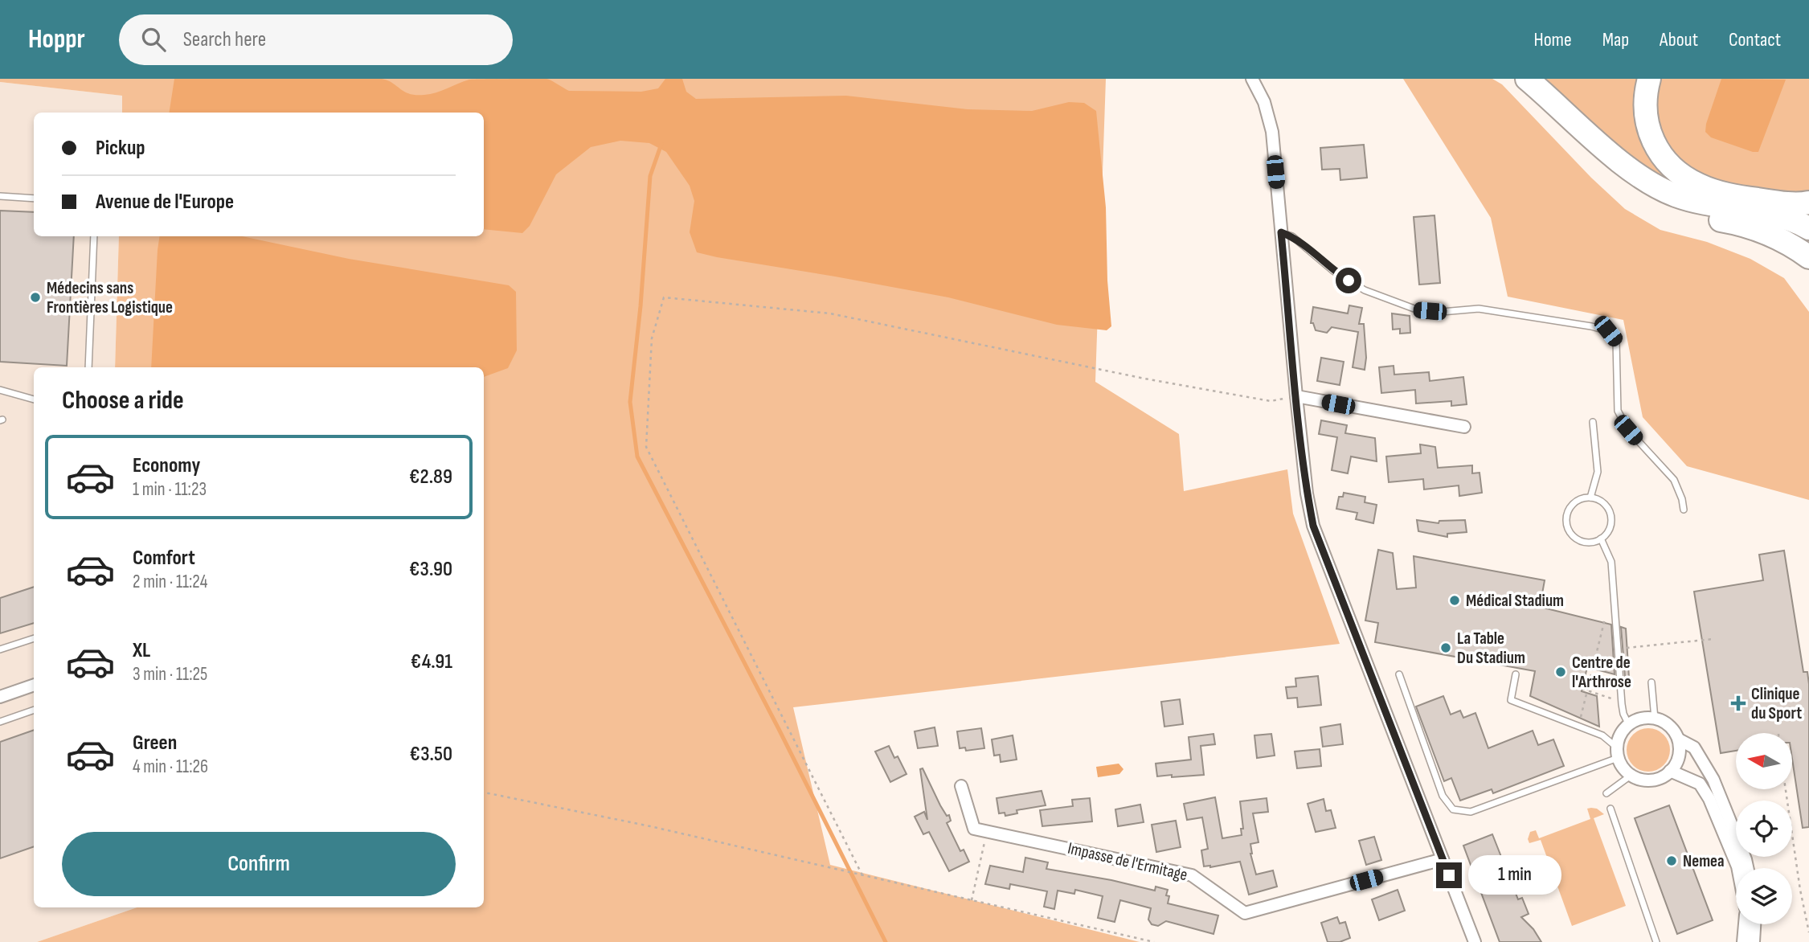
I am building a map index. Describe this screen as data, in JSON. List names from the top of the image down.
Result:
{
  "streets": {
    "street": ["Impasse de l'Ermitage"]
  },
  "places": {
    "other": [
      "Médecins sans Frontières Logistique",
      "Médical Stadium",
      "La Table Du Stadium",
      "Centre de l'Arthrose",
      "Nemea"
    ],
    "health": ["Clinique du Sport"]
  },
  "north": "left",
  "page": {
    "header": "Hoppr",
    "search": "Search here",
    "nav": [
      "Home",
      "Map",
      "About",
      "Contact"
    ],
    "banner": ["Pickup", "Avenue de l'Europe"],
    "heading": "Choose a ride",
    "list": [
      {
        "name": "Economy",
        "note": "1 min · 11:23",
        "value": "€2.89"
      },
      {
        "name": "Comfort",
        "note": "2 min · 11:24",
        "value": "€3.90"
      },
      {
        "name": "XL",
        "note": "3 min · 11:25",
        "value": "€4.91"
      },
      {
        "name": "Green",
        "note": "4 min · 11:26",
        "value": "€3.50"
      }
    ],
    "buttons": "Confirm",
    "bubble": "1 min"
  }
}
